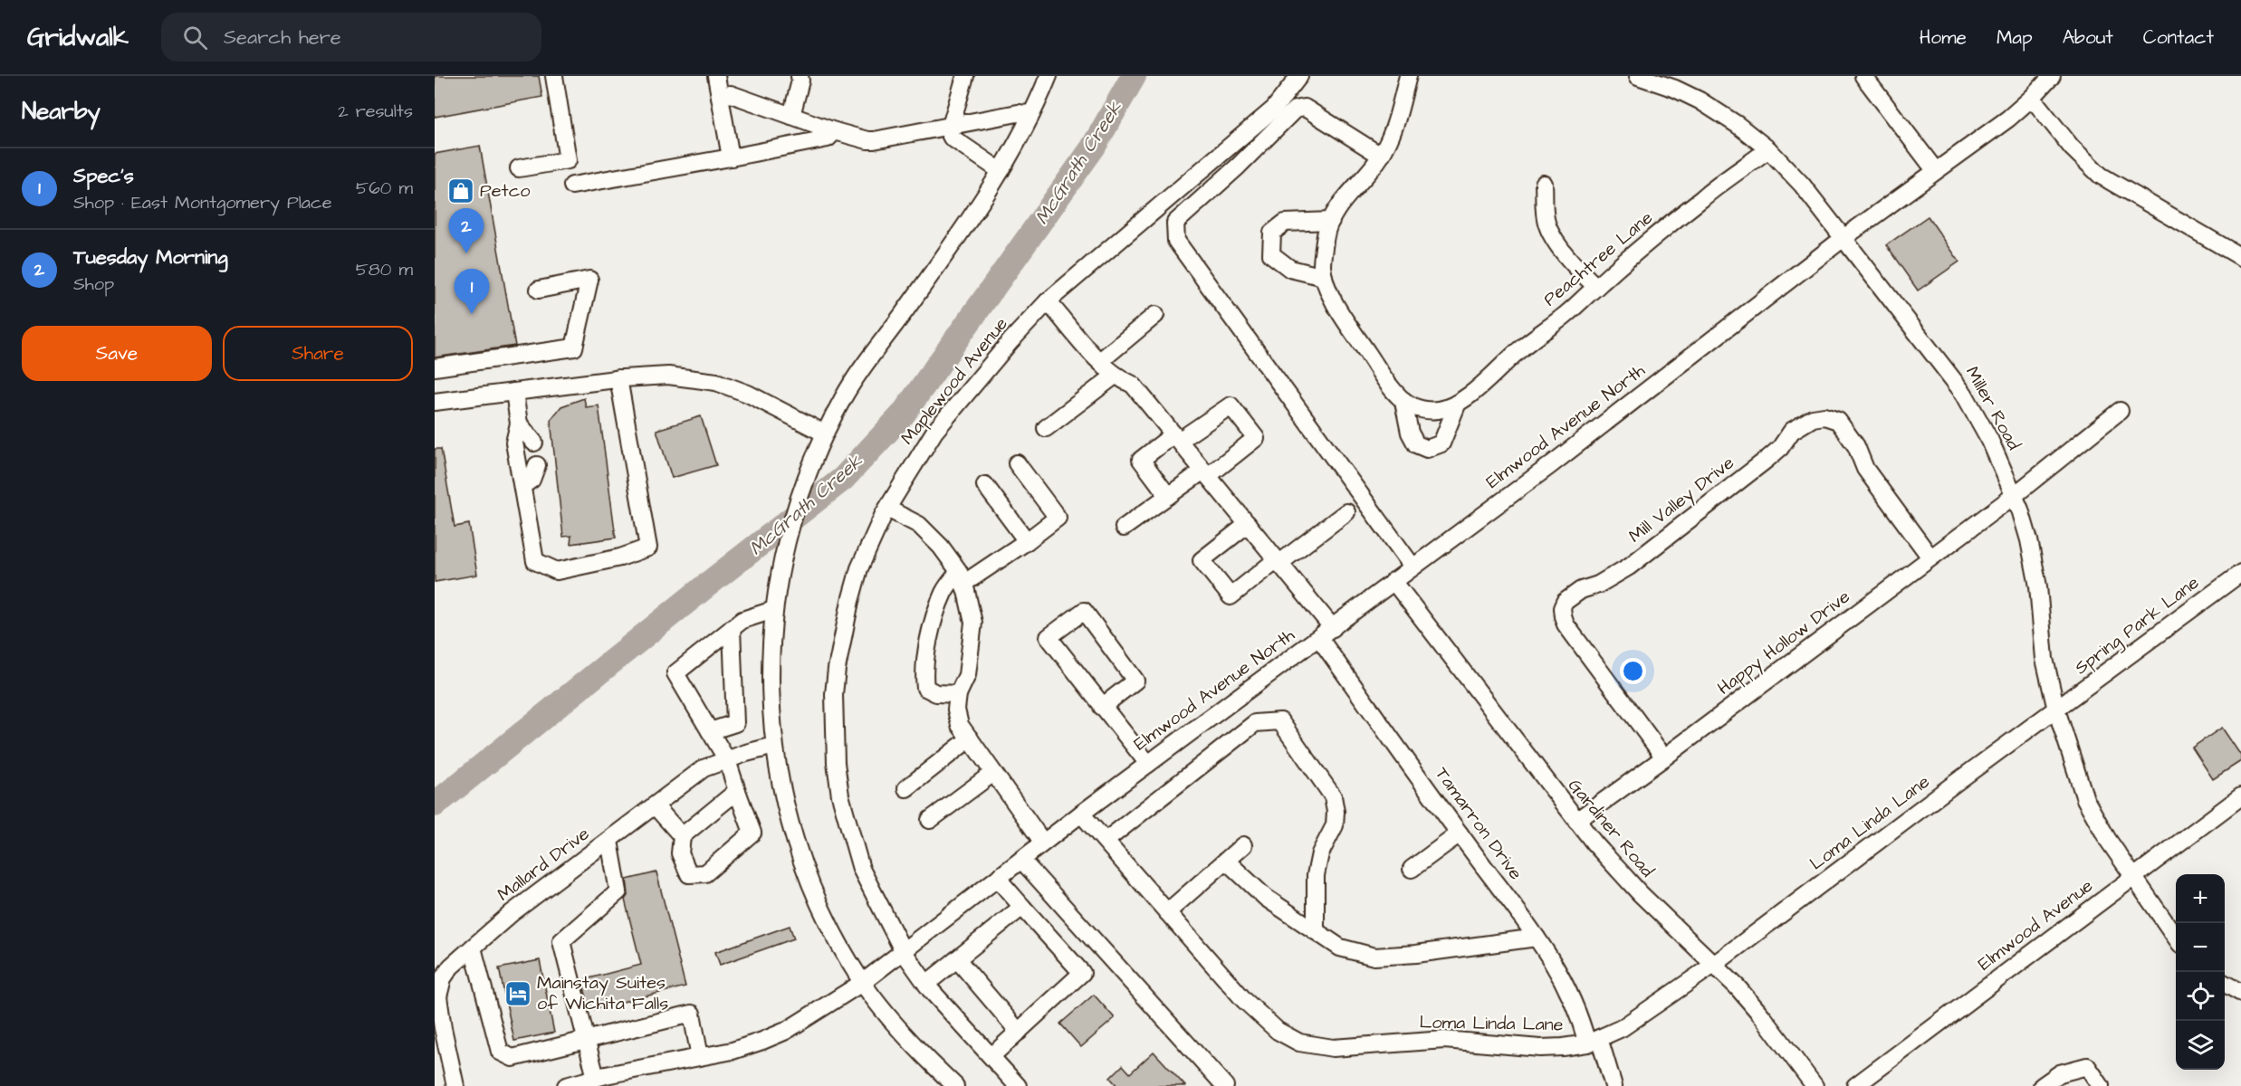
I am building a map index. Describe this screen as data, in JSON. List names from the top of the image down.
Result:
{
  "streets": {
    "street": [
      "Peachtree Lane",
      "Maplewood Avenue",
      "Miller Road",
      "Elmwood Avenue North",
      "Mill Valley Drive",
      "Spring Park Lane",
      "Happy Hollow Drive",
      "Loma Linda Lane",
      "Tamarron Drive",
      "Gardiner Road",
      "Mallard Drive",
      "Elmwood Avenue"
    ]
  },
  "crossings": [
    ["Peachtree Lane", "Miller Road"],
    ["Maplewood Avenue", "Elmwood Avenue North"],
    ["Miller Road", "Elmwood Avenue North"],
    ["Miller Road", "Spring Park Lane"],
    ["Miller Road", "Happy Hollow Drive"],
    ["Miller Road", "Loma Linda Lane"],
    ["Miller Road", "Elmwood Avenue"],
    ["Elmwood Avenue North", "Loma Linda Lane"],
    ["Elmwood Avenue North", "Tamarron Drive"],
    ["Elmwood Avenue North", "Gardiner Road"],
    ["Mill Valley Drive", "Happy Hollow Drive"],
    ["Spring Park Lane", "Loma Linda Lane"],
    ["Happy Hollow Drive", "Gardiner Road"],
    ["Loma Linda Lane", "Tamarron Drive"],
    ["Loma Linda Lane", "Gardiner Road"]
  ],
  "water": ["McGrath Creek"],
  "places": {
    "shop": ["Petco"],
    "hotel": ["Mainstay Suites of Wichita Falls"]
  },
  "page": {
    "header": "Gridwalk",
    "search": "Search here",
    "nav": [
      "Home",
      "Map",
      "About",
      "Contact"
    ],
    "heading": ["Nearby", "2 results"],
    "list": [
      {
        "mark": "1",
        "name": "Spec's",
        "note": "Shop · East Montgomery Place",
        "value": "560 m"
      },
      {
        "mark": "2",
        "name": "Tuesday Morning",
        "note": "Shop",
        "value": "580 m"
      }
    ],
    "pins": ["2", "1"],
    "buttons": ["Save", "Share"],
    "map_buttons": ["+", "−"]
  }
}
